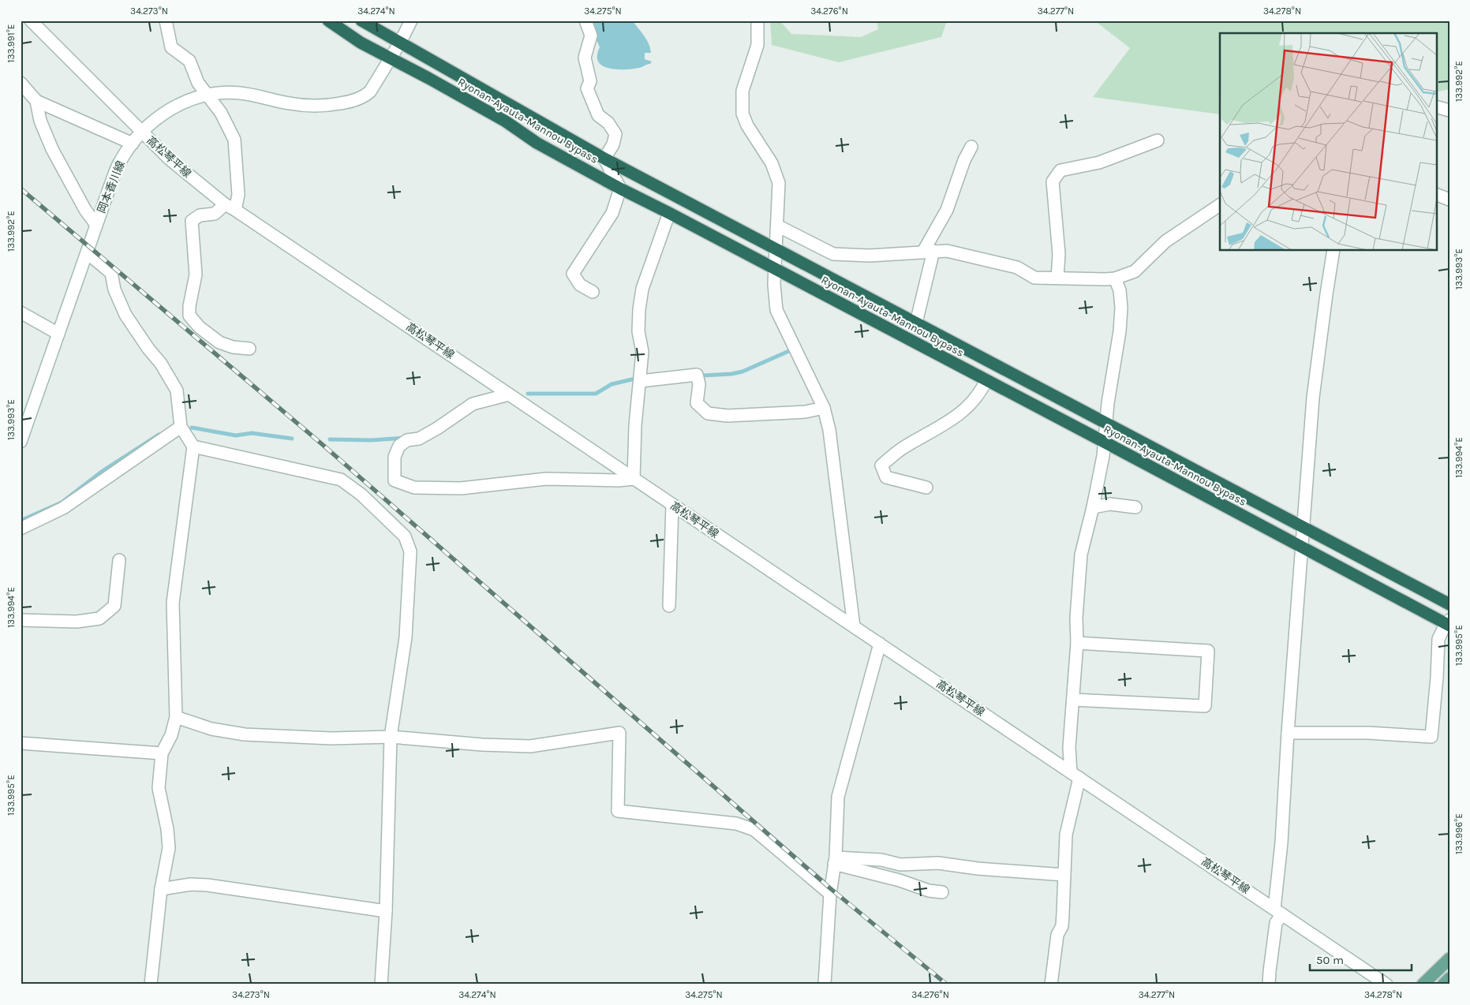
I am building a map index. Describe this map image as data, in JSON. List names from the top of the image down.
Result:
{
  "streets": {
    "highway": ["Ryonan-Ayauta-Mannou Bypass"],
    "street": ["高松琴平線", "岡本香川線"]
  },
  "crossings": [
    ["Ryonan-Ayauta-Mannou Bypass", "岡本香川線"],
    ["高松琴平線", "岡本香川線"]
  ],
  "scale_bar": "50 m",
  "coordinates": [
    "34.273°N",
    "34.274°N",
    "34.275°N",
    "34.276°N",
    "34.277°N",
    "34.278°N",
    "133.991°E",
    "133.992°E",
    "133.993°E",
    "133.994°E",
    "133.995°E",
    "133.996°E"
  ]
}
